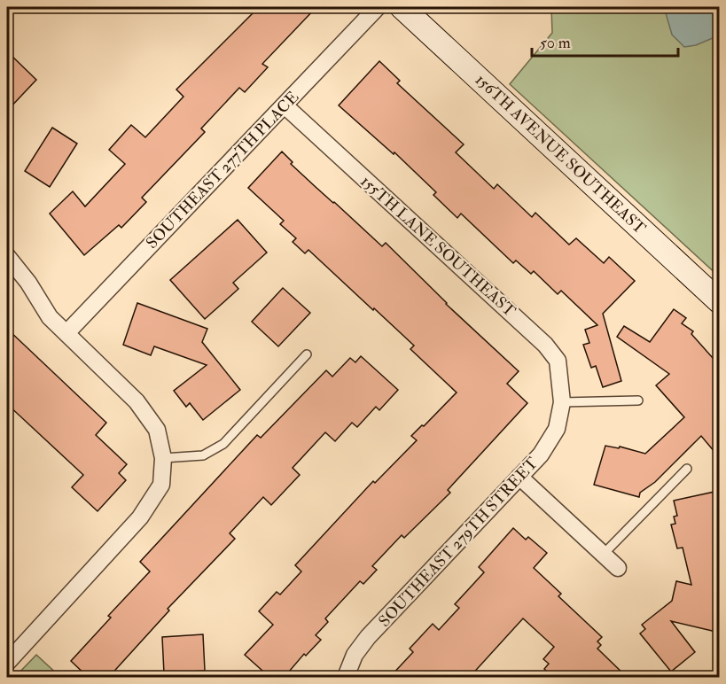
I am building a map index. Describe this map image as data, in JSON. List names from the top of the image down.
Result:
{
  "streets": {
    "street": [
      "156TH AVENUE SOUTHEAST",
      "SOUTHEAST 277TH PLACE",
      "155TH LANE SOUTHEAST",
      "SOUTHEAST 279TH STREET"
    ]
  },
  "crossings": [
    ["SOUTHEAST 277TH PLACE", "155TH LANE SOUTHEAST"],
    ["155TH LANE SOUTHEAST", "SOUTHEAST 279TH STREET"]
  ],
  "scale_bar": "50 m"
}
